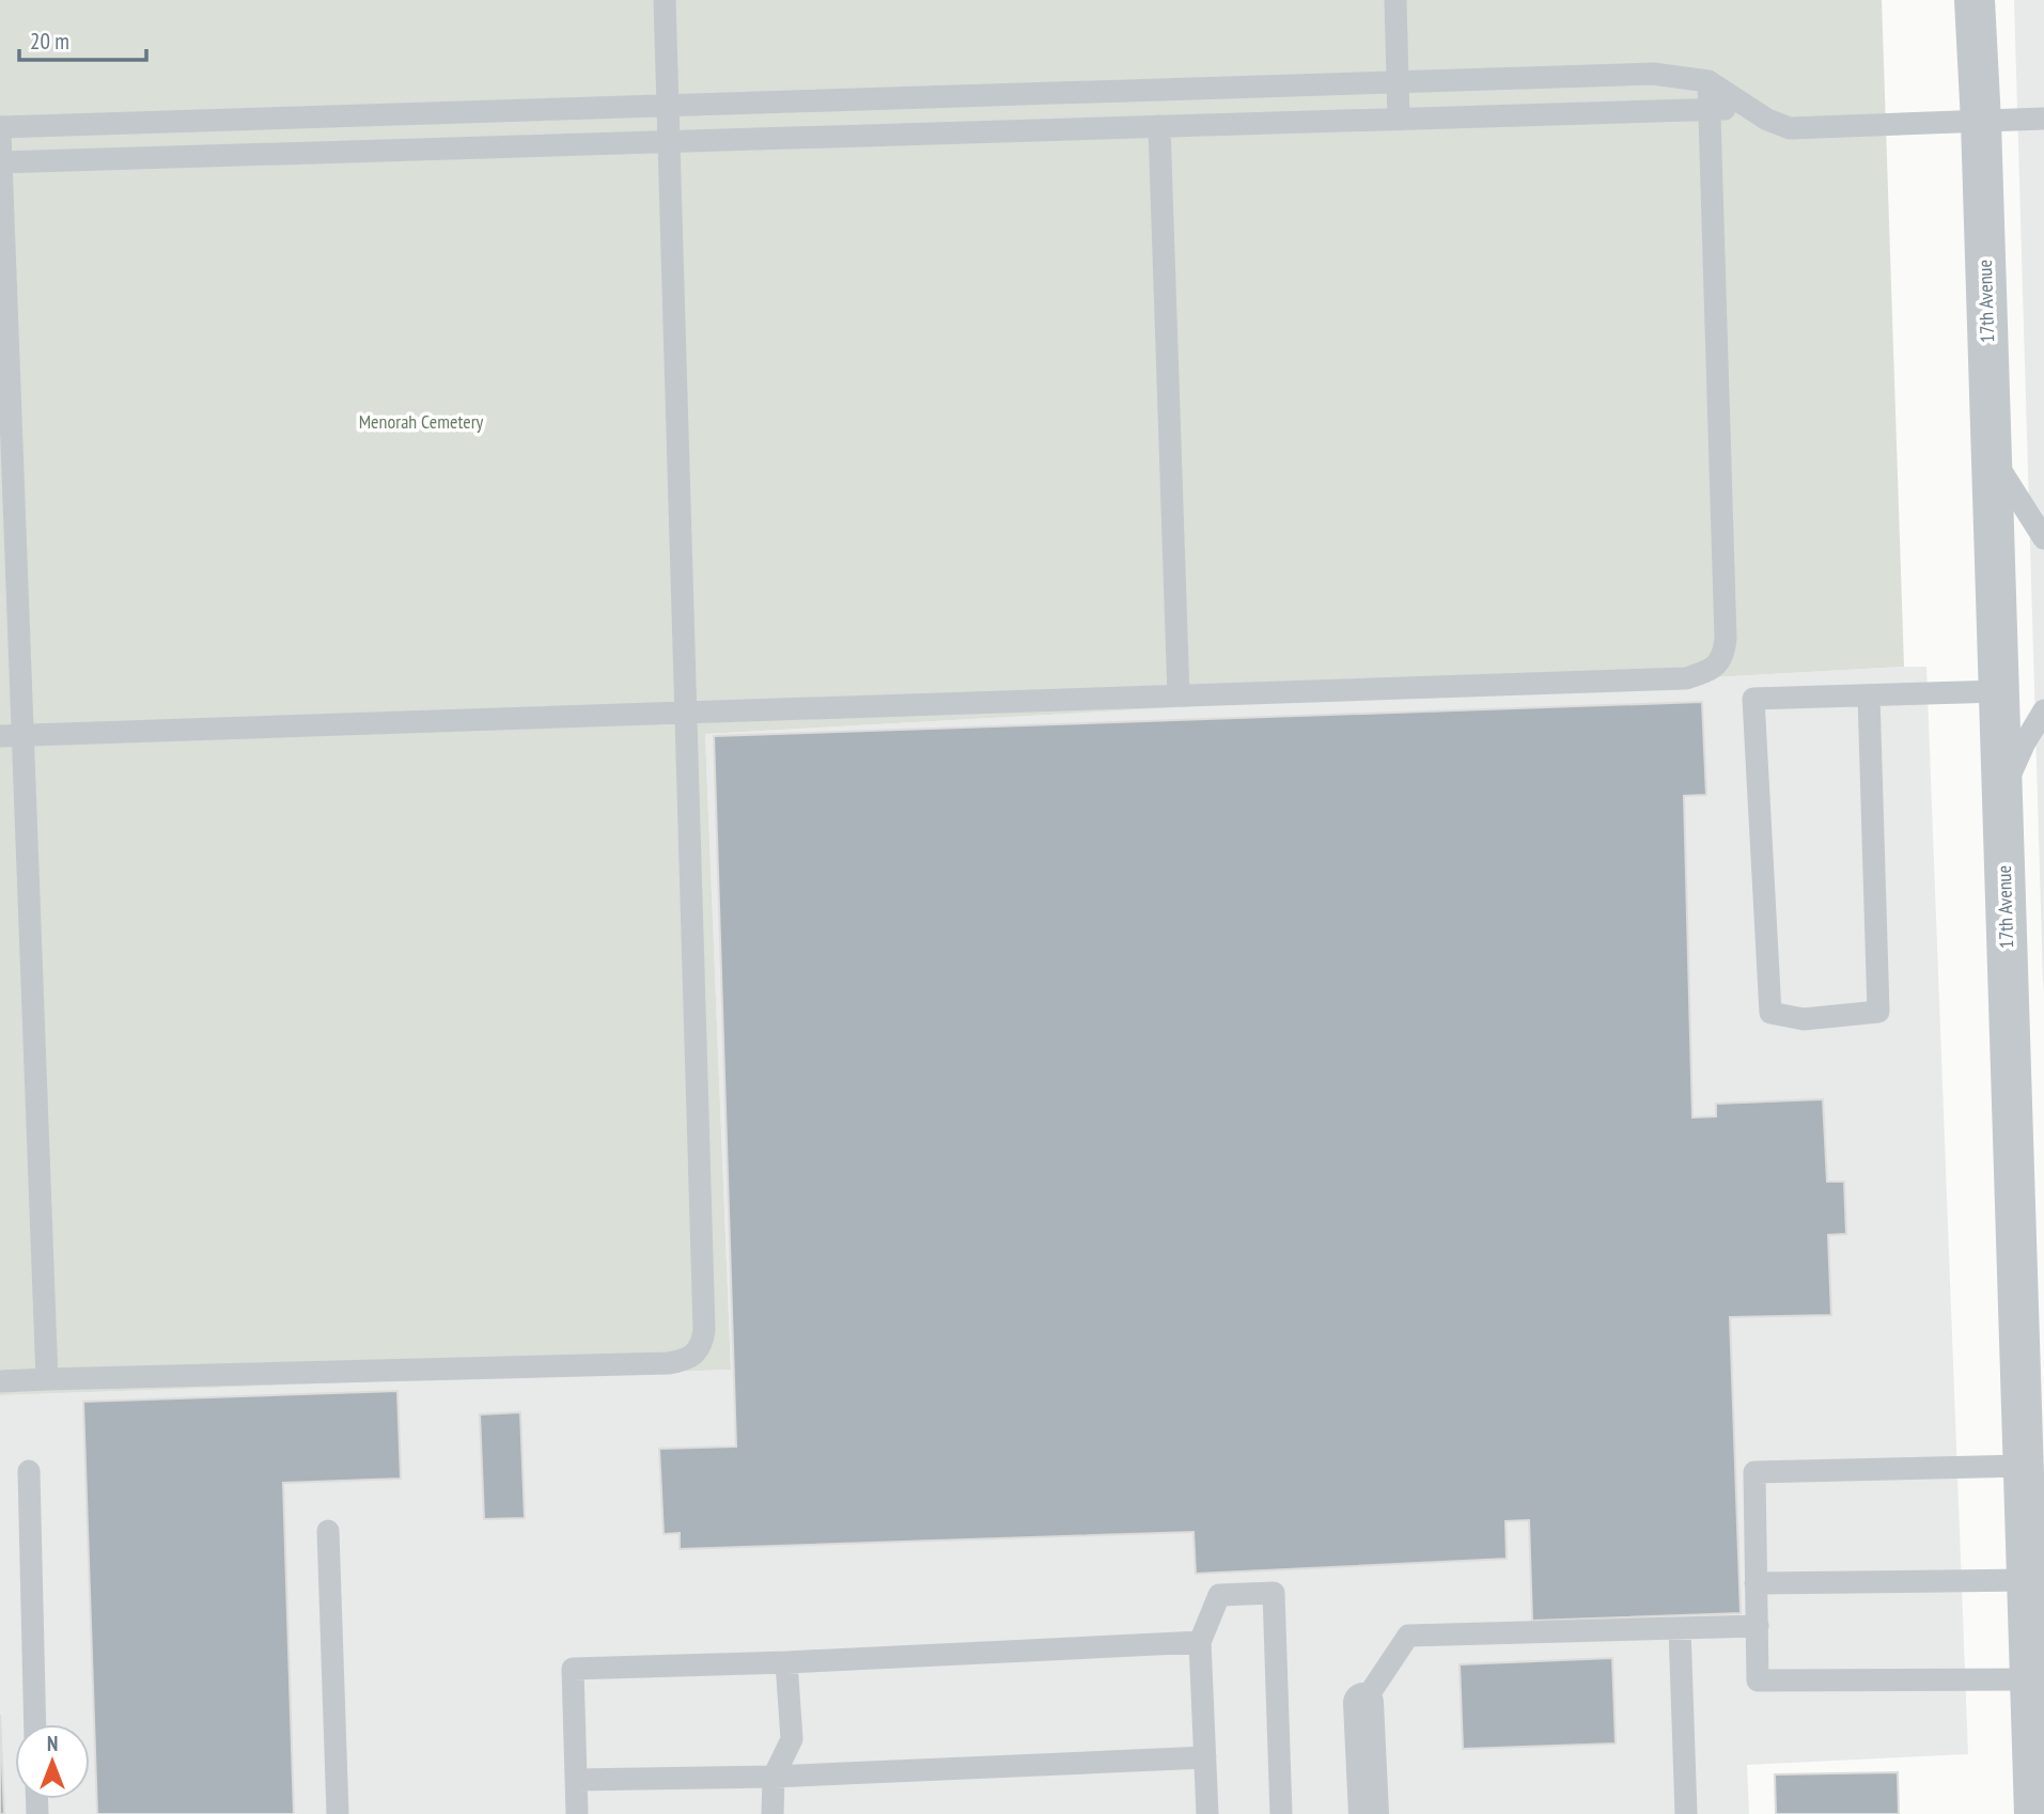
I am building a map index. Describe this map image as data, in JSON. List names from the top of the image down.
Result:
{
  "streets": {
    "street": ["17th Avenue"]
  },
  "parks": ["Menorah Cemetery"],
  "scale_bar": "20 m",
  "north": "top"
}
